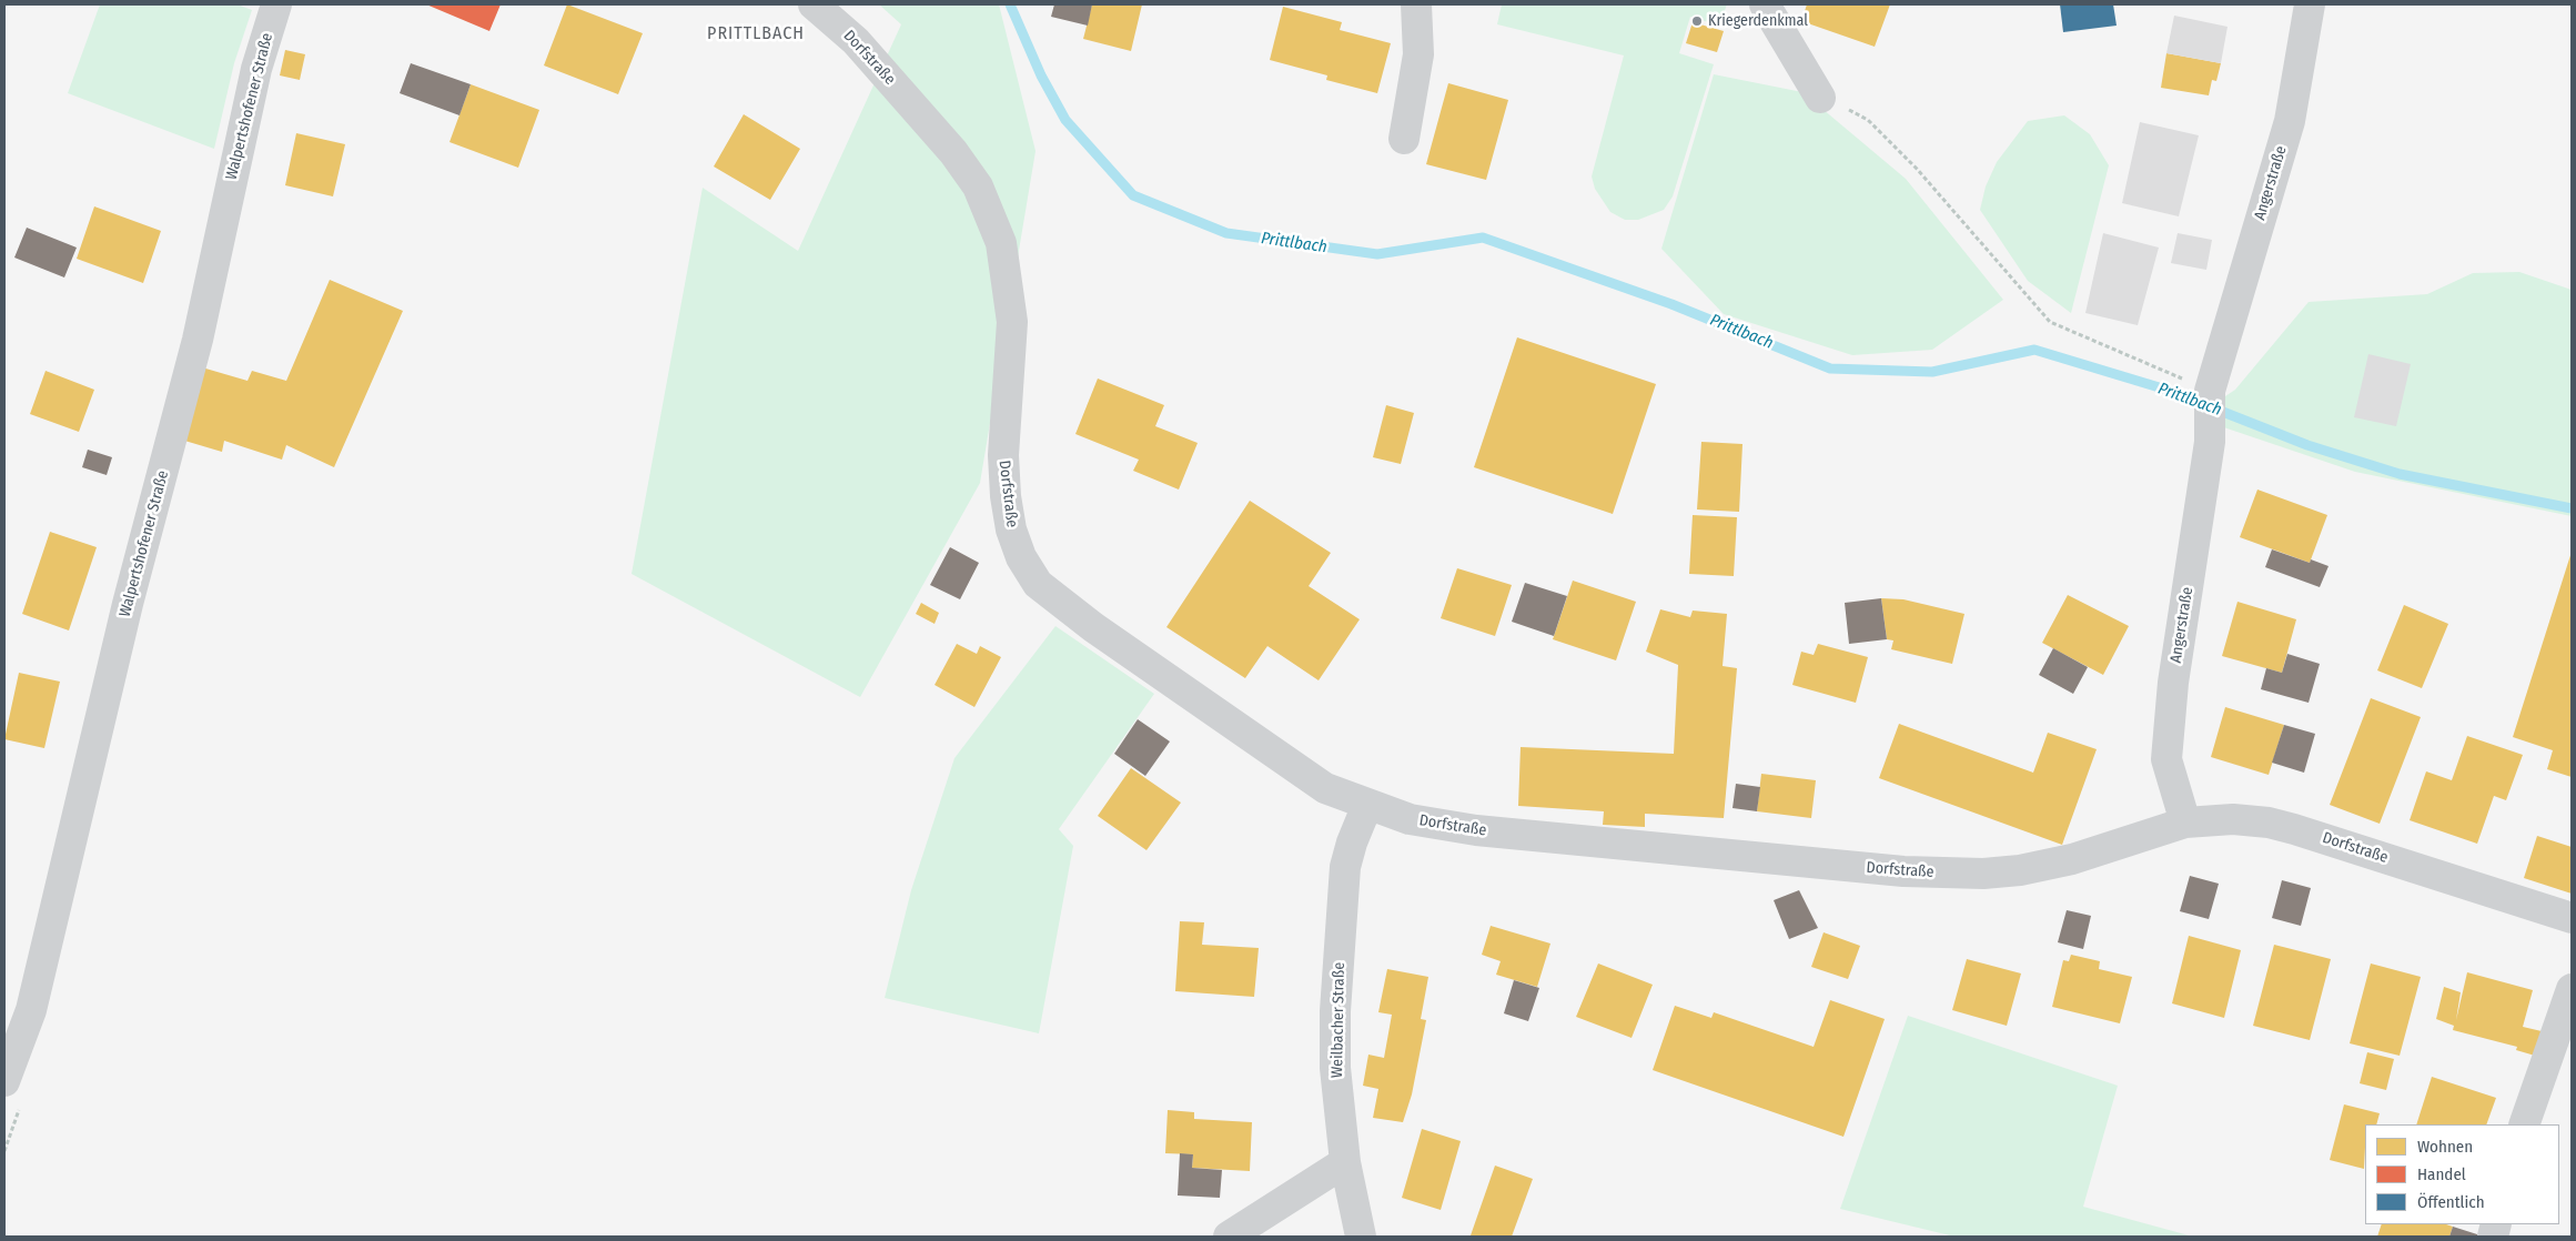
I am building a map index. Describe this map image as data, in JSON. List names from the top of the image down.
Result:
{
  "streets": {
    "street": [
      "Dorfstraße",
      "Walpertshofener Straße",
      "Angerstraße",
      "Weilbacher Straße"
    ]
  },
  "crossings": [
    ["Dorfstraße", "Angerstraße"],
    ["Dorfstraße", "Weilbacher Straße"]
  ],
  "districts": ["PRITTLBACH"],
  "water": ["Prittlbach"],
  "places": ["Kriegerdenkmal"],
  "legend": ["Wohnen", "Handel", "Öffentlich"]
}
